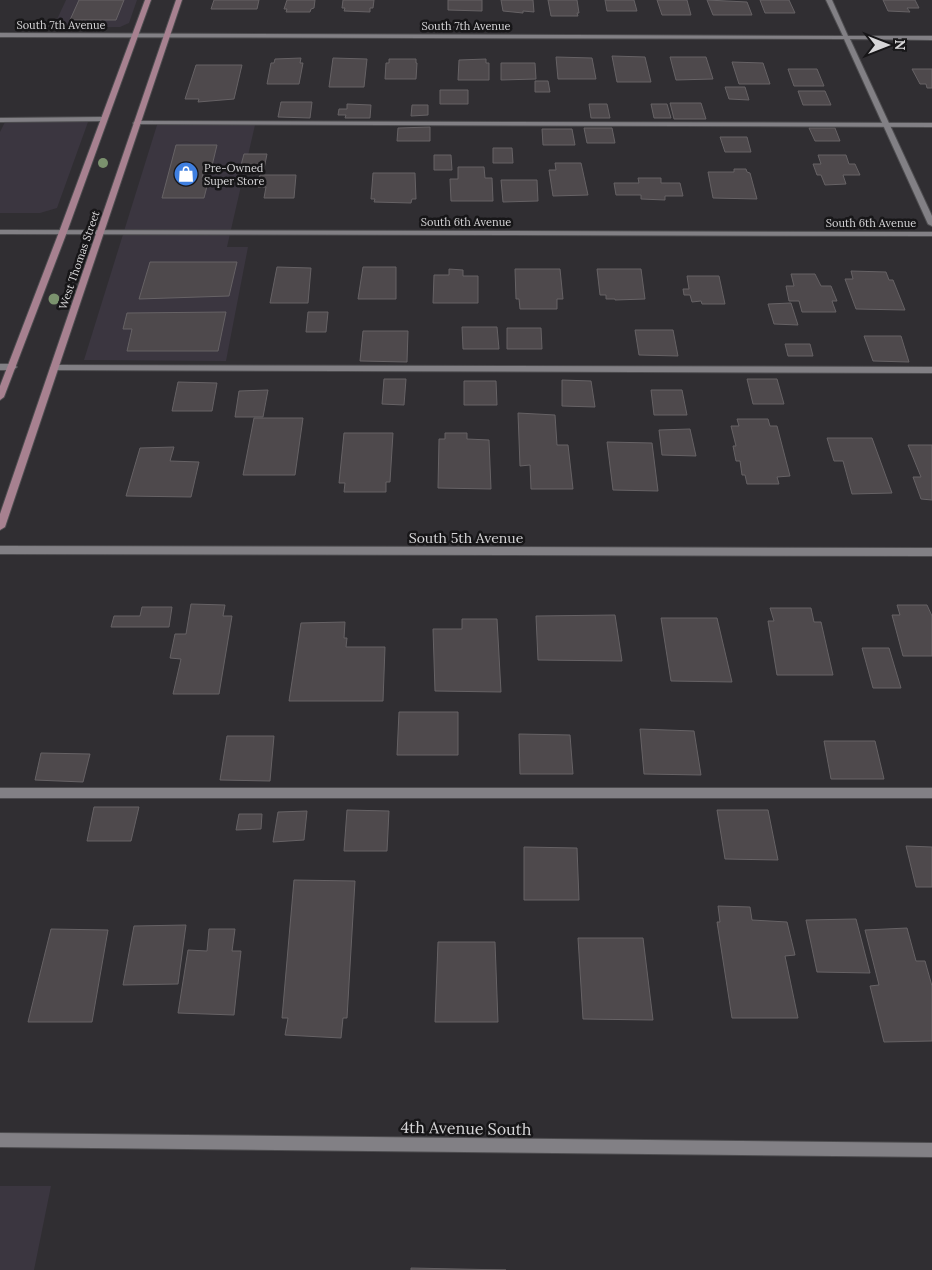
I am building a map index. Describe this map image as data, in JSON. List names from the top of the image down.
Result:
{
  "streets": {
    "main road": ["West Thomas Street"],
    "street": [
      "South 7th Avenue",
      "South 6th Avenue",
      "South 5th Avenue",
      "4th Avenue South"
    ]
  },
  "crossings": [
    ["South 7th Avenue", "West Thomas Street"],
    ["South 6th Avenue", "West Thomas Street"]
  ],
  "places": {
    "shop": ["Pre-Owned Super Store"]
  },
  "north": "right"
}
